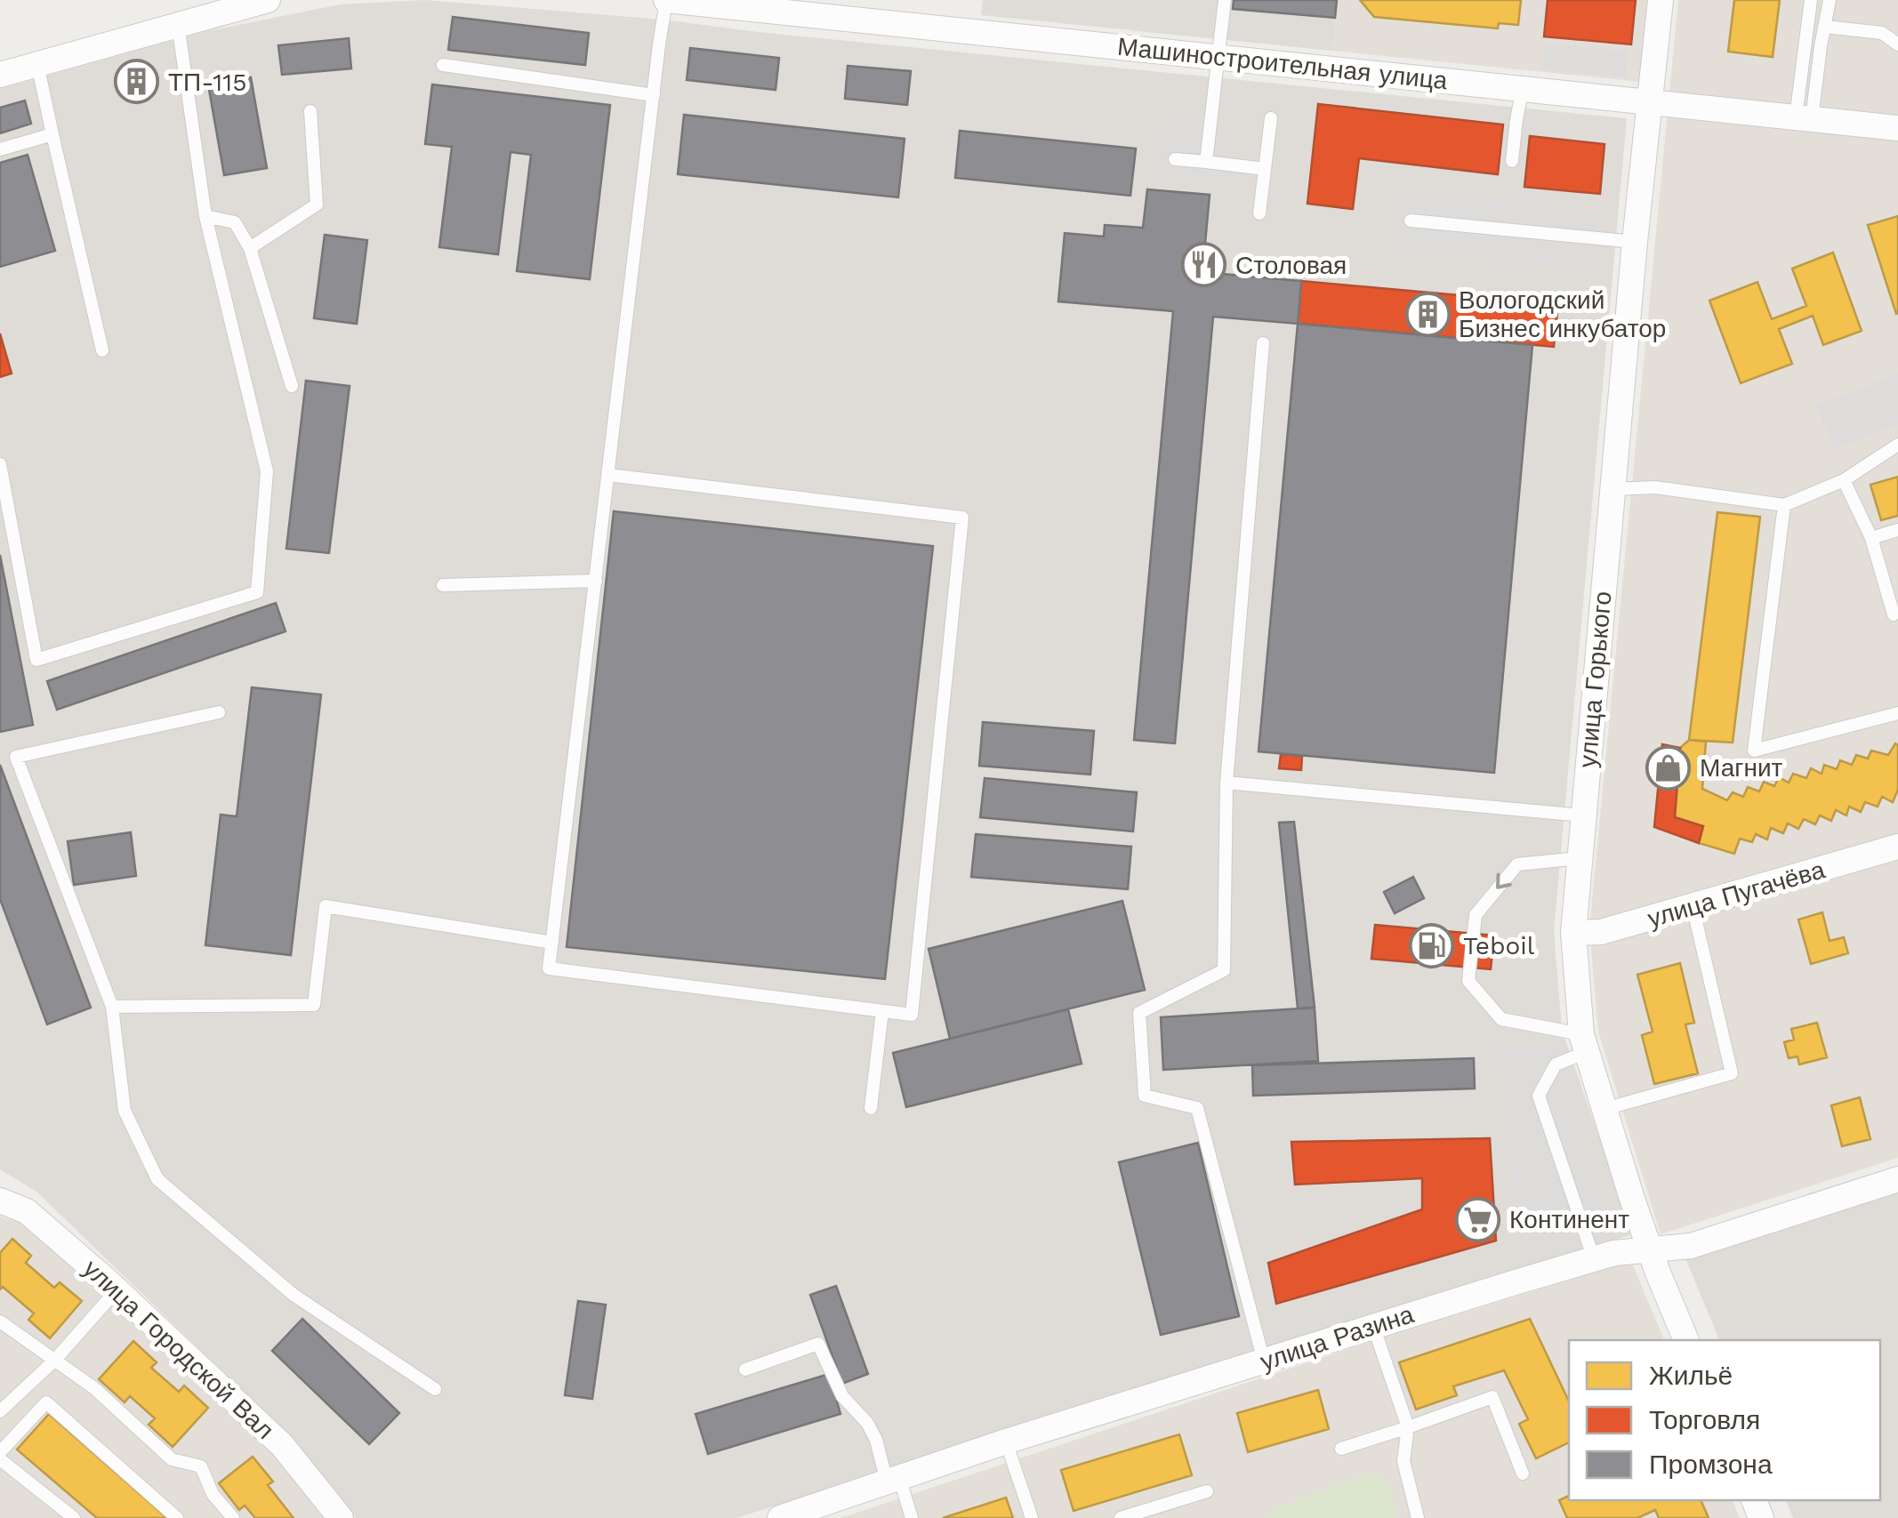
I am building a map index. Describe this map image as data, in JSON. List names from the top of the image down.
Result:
{
  "streets": {
    "street": [
      "Машиностроительная улица",
      "улица Горького",
      "улица Пугачёва",
      "улица Разина",
      "улица Городской Вал"
    ]
  },
  "crossings": [
    ["Машиностроительная улица", "улица Горького"],
    ["улица Горького", "улица Пугачёва"],
    ["улица Горького", "улица Разина"]
  ],
  "places": {
    "building": ["ТП-115", "Вологодский Бизнес инкубатор"],
    "restaurant": ["Столовая"],
    "shop": ["Магнит"],
    "fuel station": ["Teboil"],
    "supermarket": ["Континент"]
  },
  "legend": ["Жильё", "Торговля", "Промзона"]
}
